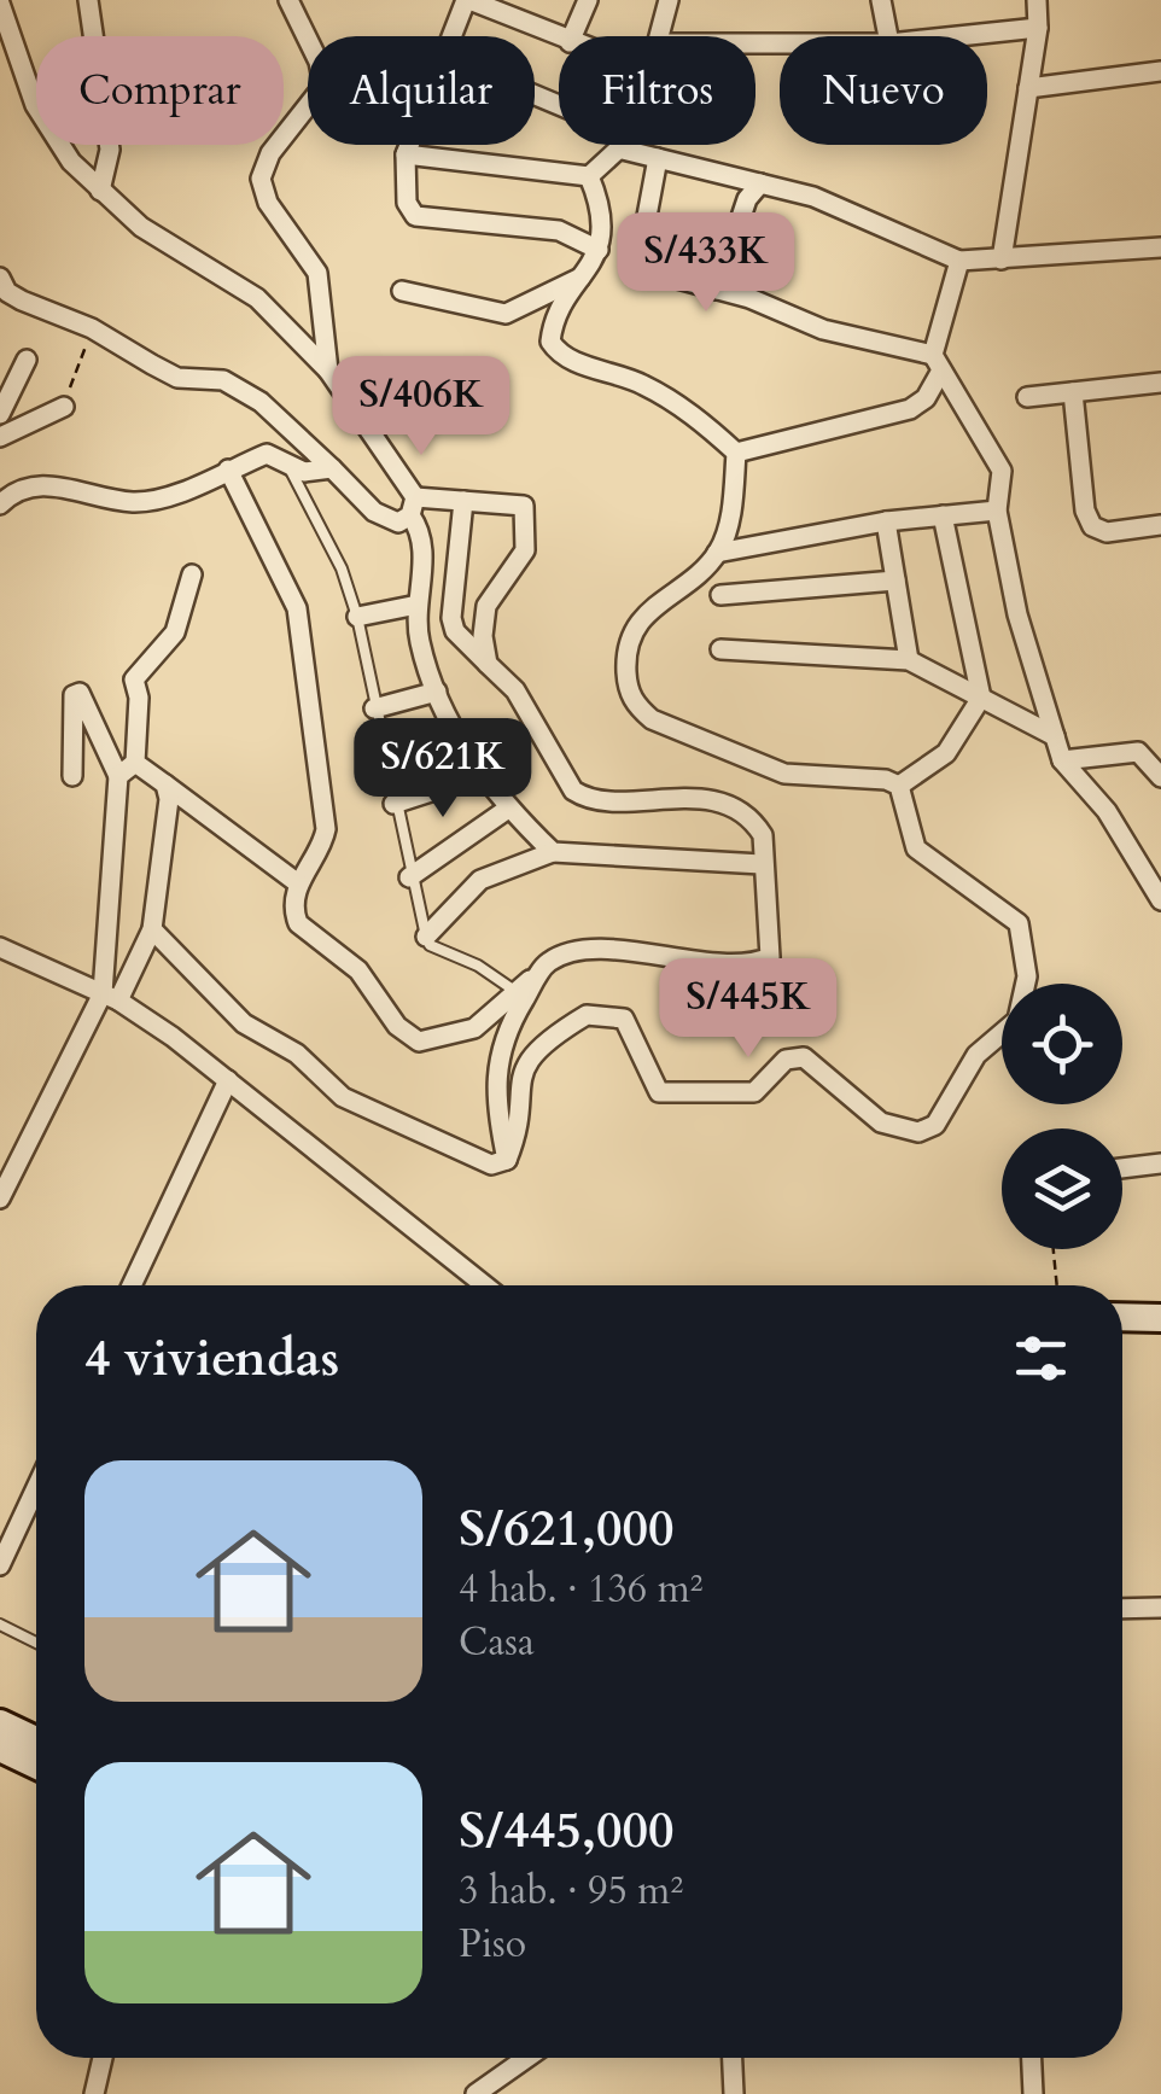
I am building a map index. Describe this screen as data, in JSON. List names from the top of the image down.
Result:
{
  "page": {
    "chip": [
      "Comprar",
      "Alquilar",
      "Filtros",
      "Nuevo"
    ],
    "price": [
      "S/433K",
      "S/406K",
      "S/621K",
      "S/445K"
    ],
    "heading": "4 viviendas",
    "list": [
      {
        "name": "S/621,000",
        "note": "4 hab. · 136 m² · Casa"
      },
      {
        "name": "S/445,000",
        "note": "3 hab. · 95 m² · Piso"
      }
    ]
  }
}
